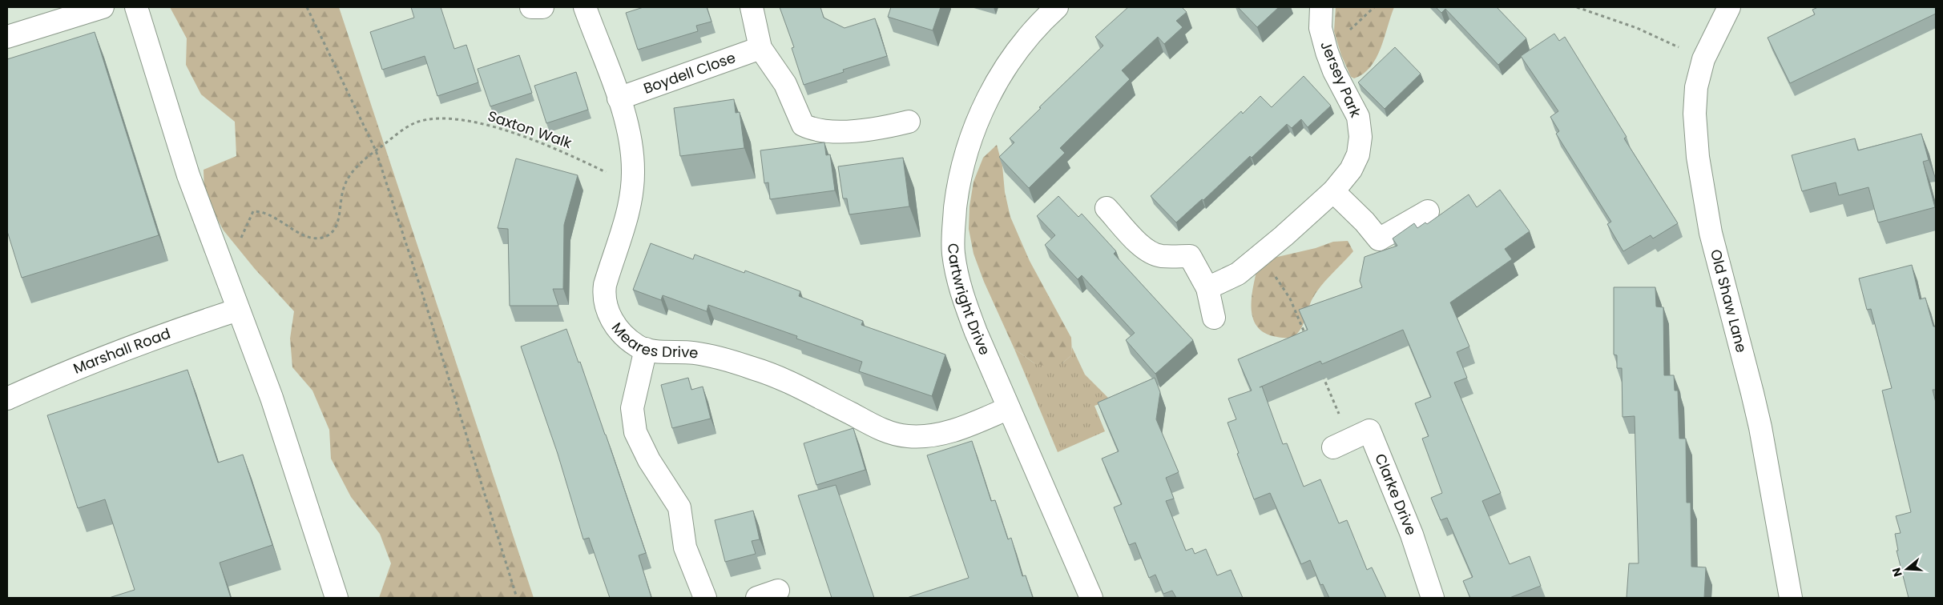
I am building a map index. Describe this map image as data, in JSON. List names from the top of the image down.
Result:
{
  "streets": {
    "street": [
      "Boydell Close",
      "Jersey Park",
      "Cartwright Drive",
      "Old Shaw Lane",
      "Meares Drive",
      "Marshall Road",
      "Clarke Drive"
    ],
    "path": ["Saxton Walk"]
  },
  "crossings": [
    ["Boydell Close", "Meares Drive"],
    ["Saxton Walk", "Meares Drive"],
    ["Cartwright Drive", "Meares Drive"]
  ],
  "north": "left"
}
